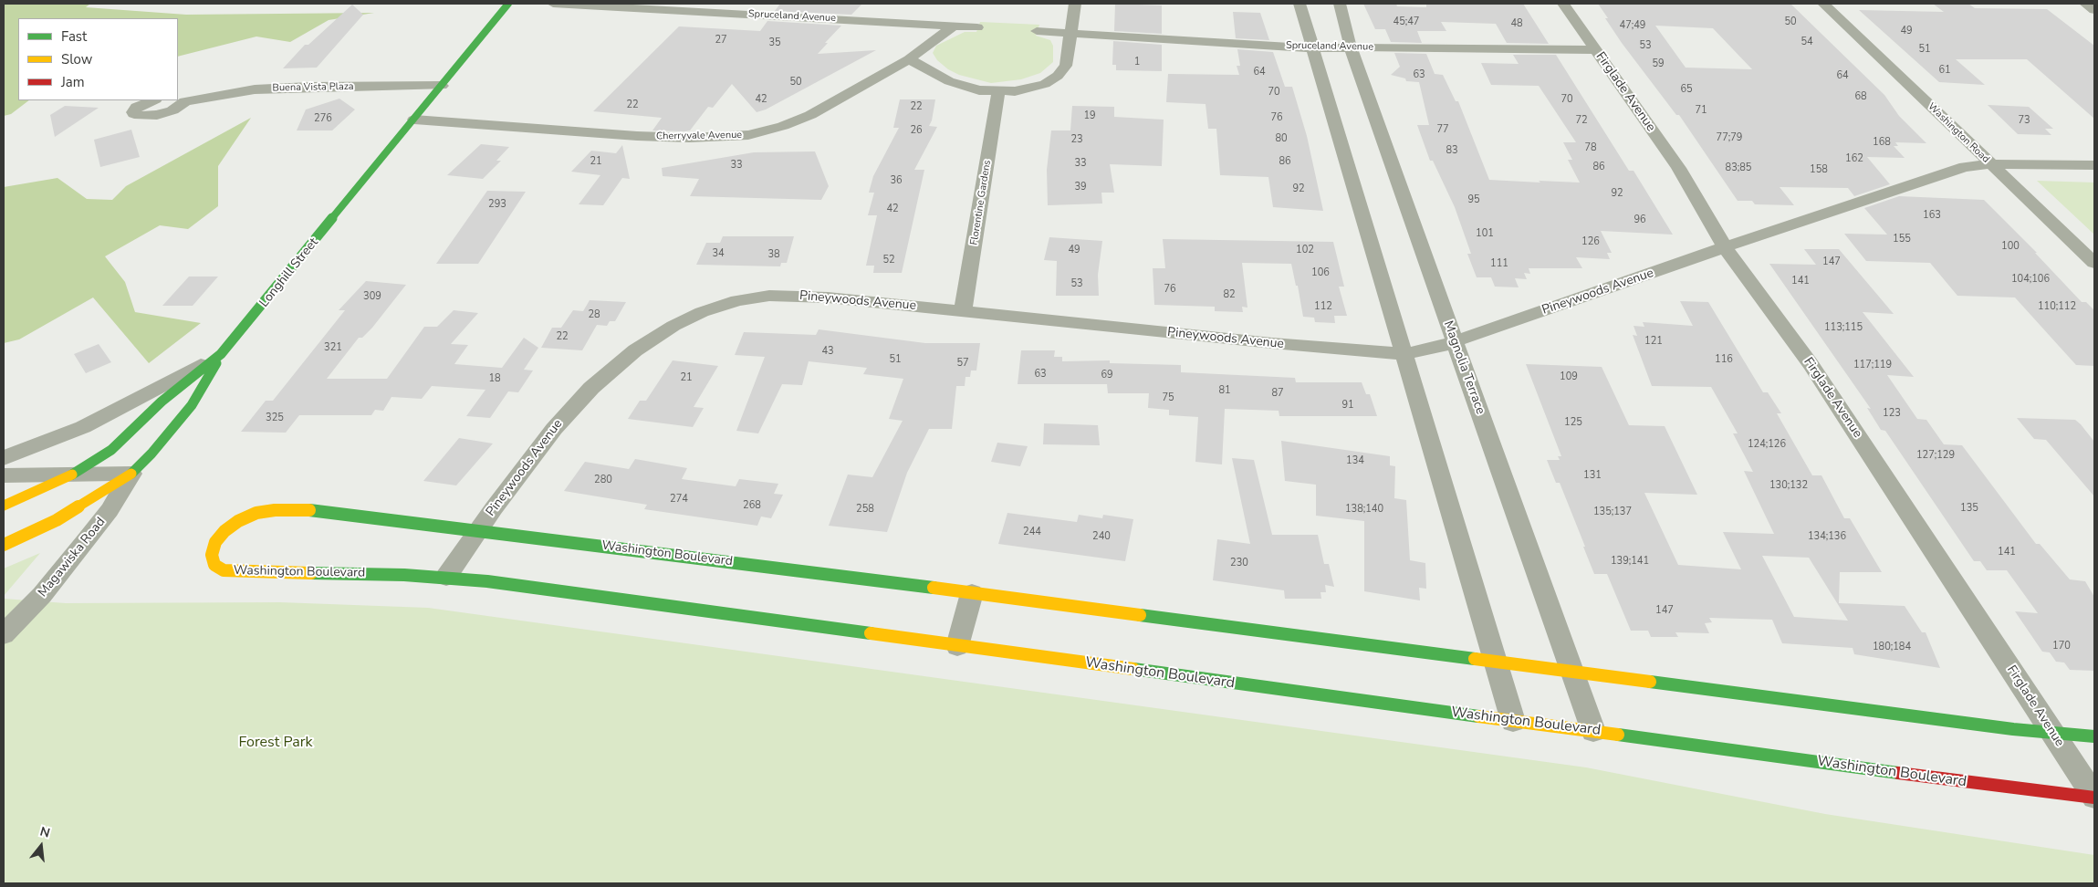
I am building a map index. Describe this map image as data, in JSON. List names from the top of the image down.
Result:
{
  "streets": {
    "main road": ["Longhill Street", "Washington Boulevard"],
    "street": [
      "Spruceland Avenue",
      "Buena Vista Plaza",
      "Firglade Avenue",
      "Washington Road",
      "Cherryvale Avenue",
      "Florentine Gardens",
      "Pineywoods Avenue",
      "Magnolia Terrace",
      "Magawiska Road"
    ]
  },
  "crossings": [
    ["Spruceland Avenue", "Firglade Avenue"],
    ["Spruceland Avenue", "Cherryvale Avenue"],
    ["Spruceland Avenue", "Magnolia Terrace"],
    ["Buena Vista Plaza", "Longhill Street"],
    ["Firglade Avenue", "Pineywoods Avenue"],
    ["Firglade Avenue", "Washington Boulevard"],
    ["Washington Road", "Pineywoods Avenue"],
    ["Cherryvale Avenue", "Longhill Street"],
    ["Florentine Gardens", "Pineywoods Avenue"],
    ["Pineywoods Avenue", "Magnolia Terrace"],
    ["Pineywoods Avenue", "Washington Boulevard"],
    ["Magnolia Terrace", "Washington Boulevard"]
  ],
  "parks": ["Forest Park"],
  "house_numbers": [
    "45;47",
    "50",
    "48",
    "47;49",
    "49",
    "27",
    "54",
    "35",
    "53",
    "51",
    "1",
    "59",
    "61",
    "64",
    "63",
    "64",
    "50",
    "65",
    "70",
    "68",
    "42",
    "70",
    "22",
    "22",
    "71",
    "19",
    "76",
    "276",
    "72",
    "73",
    "77",
    "26",
    "77;79",
    "80",
    "23",
    "168",
    "78",
    "83",
    "162",
    "21",
    "86",
    "33",
    "33",
    "86",
    "83;85",
    "158",
    "36",
    "39",
    "92",
    "92",
    "95",
    "293",
    "42",
    "163",
    "96",
    "101",
    "155",
    "126",
    "100",
    "49",
    "102",
    "34",
    "38",
    "52",
    "147",
    "111",
    "106",
    "104;106",
    "141",
    "53",
    "76",
    "82",
    "309",
    "112",
    "110;112",
    "28",
    "113;115",
    "22",
    "121",
    "321",
    "43",
    "51",
    "116",
    "57",
    "117;119",
    "63",
    "69",
    "109",
    "21",
    "18",
    "81",
    "87",
    "75",
    "91",
    "123",
    "325",
    "125",
    "124;126",
    "127;129",
    "134",
    "131",
    "280",
    "130;132",
    "274",
    "268",
    "135",
    "258",
    "138;140",
    "135;137",
    "244",
    "240",
    "134;136",
    "141",
    "139;141",
    "230",
    "147",
    "170",
    "180;184"
  ],
  "legend": ["Fast", "Slow", "Jam"],
  "north": "top"
}
